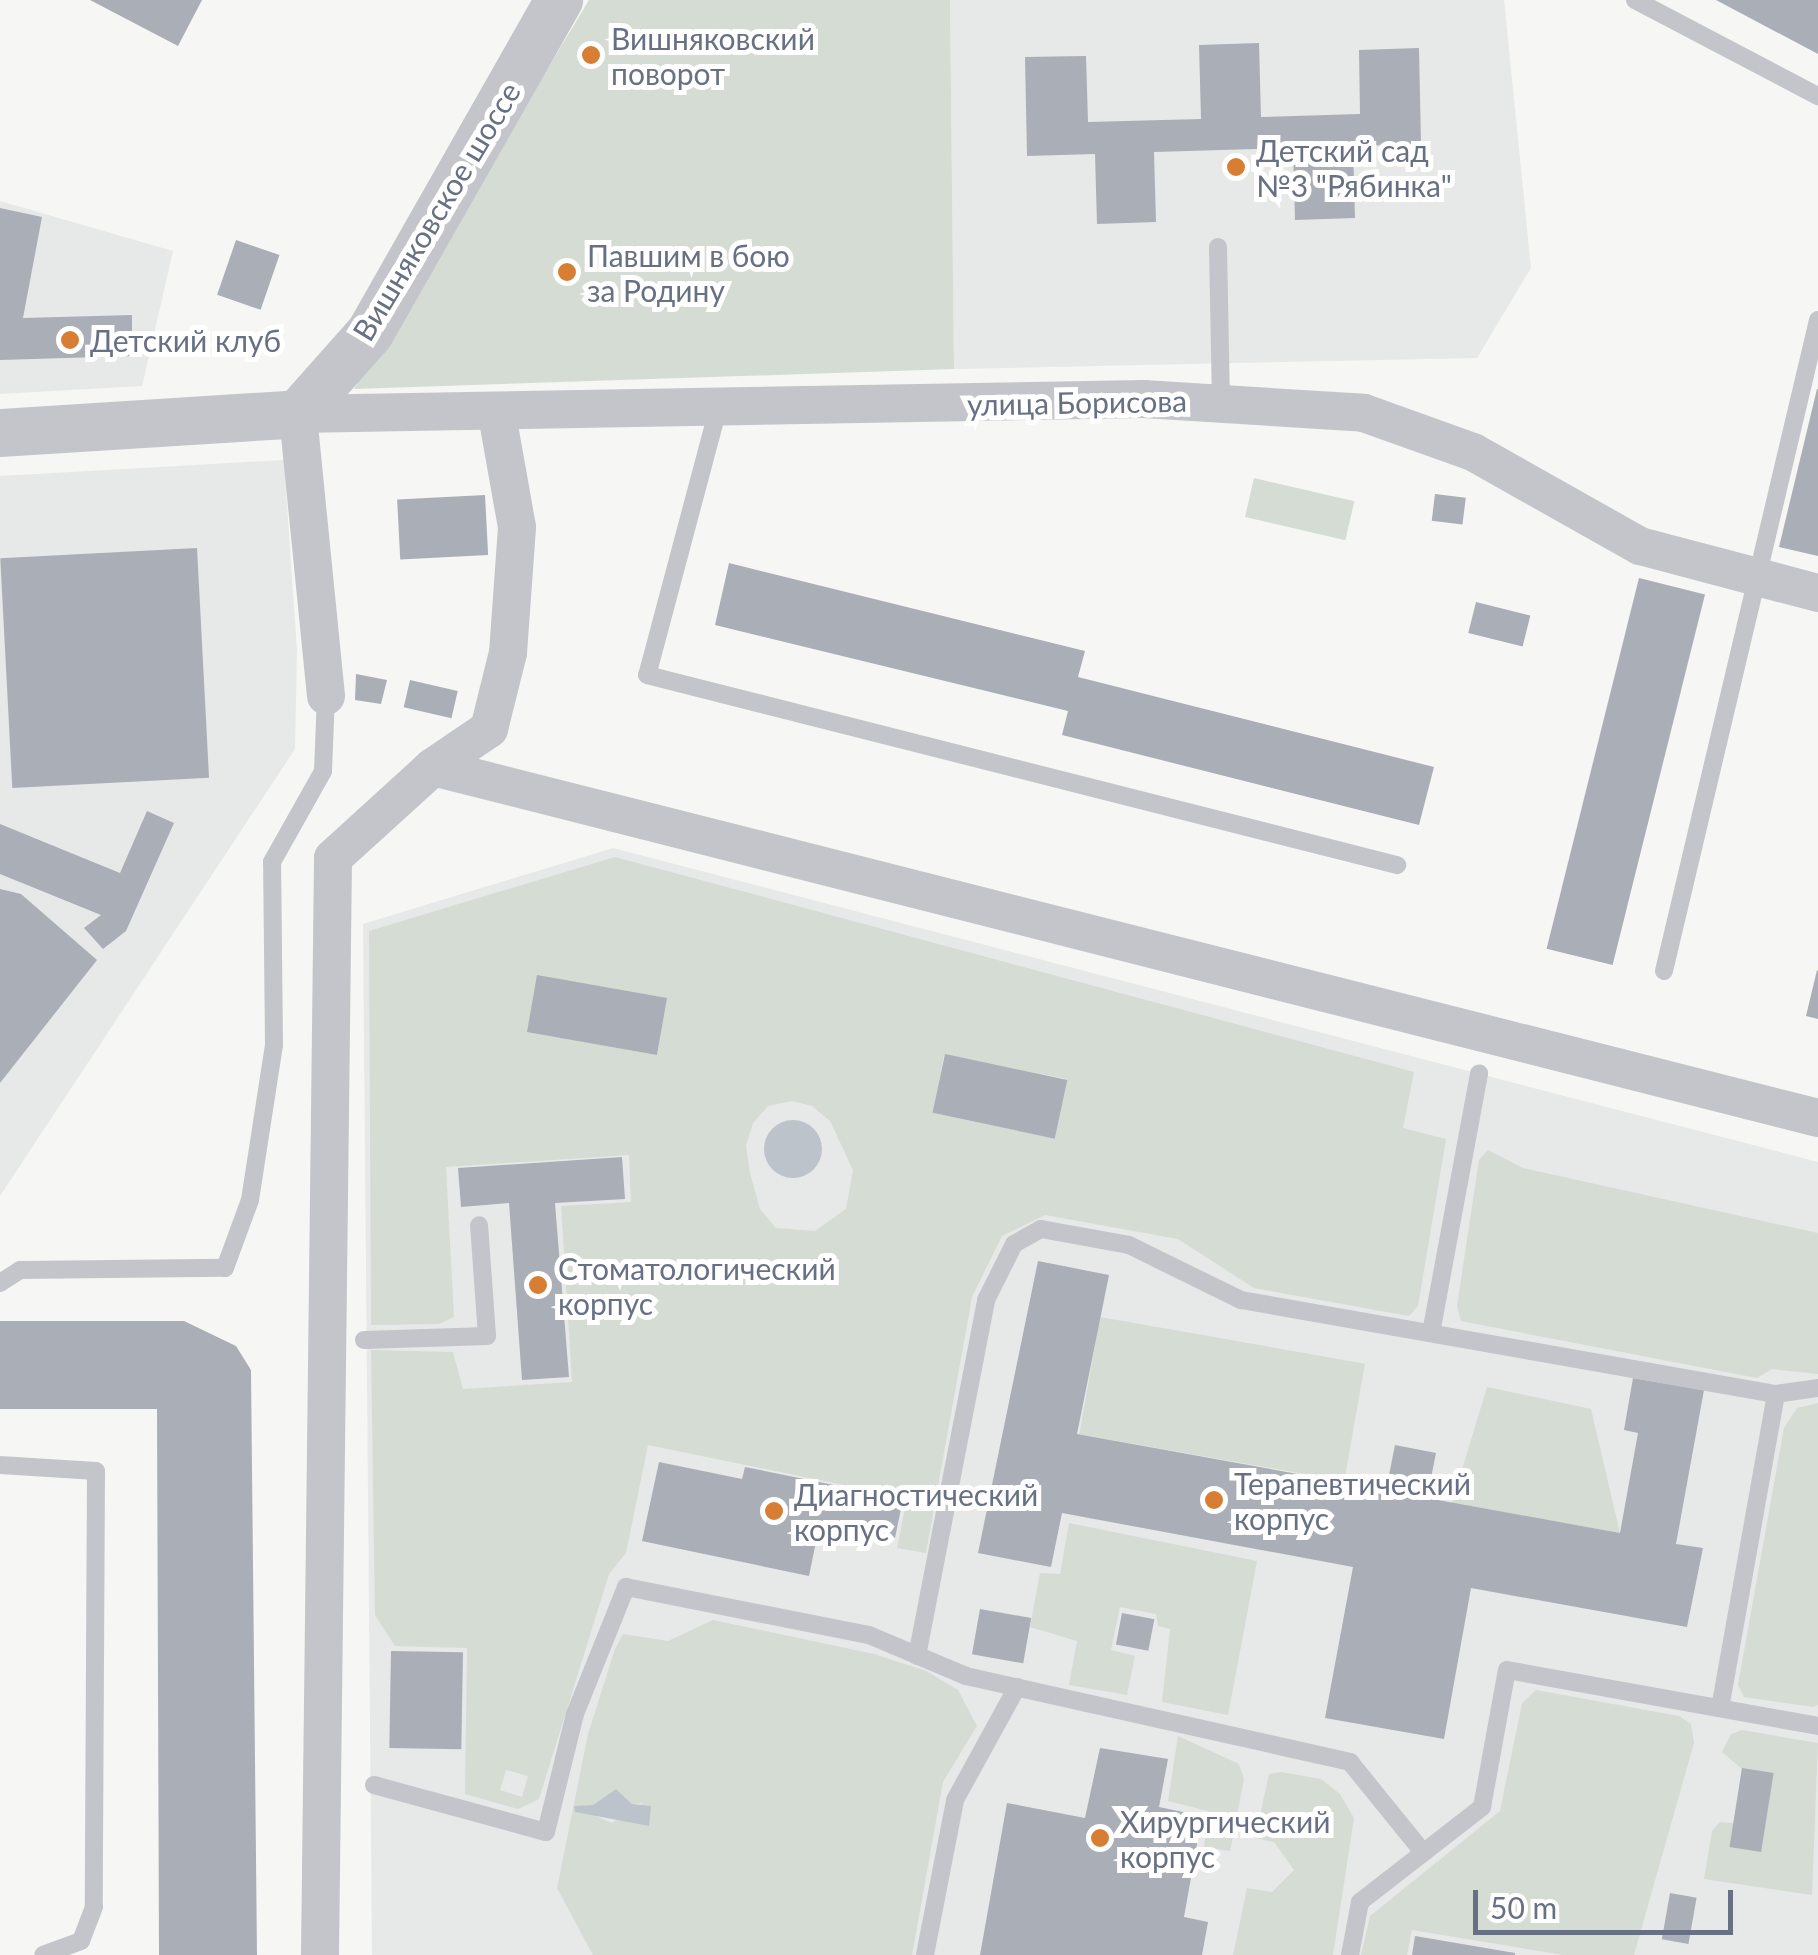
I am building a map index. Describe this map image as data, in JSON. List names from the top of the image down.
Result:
{
  "streets": {
    "street": ["Вишняковское шоссе", "улица Борисова"]
  },
  "crossings": [
    ["Вишняковское шоссе", "улица Борисова"]
  ],
  "places": [
    "Вишняковский поворот",
    "Детский сад №3 \"Рябинка\"",
    "Павшим в бою за Родину",
    "Детский клуб",
    "Стоматологический корпус",
    "Терапевтический корпус",
    "Диагностический корпус",
    "Хирургический корпус"
  ],
  "scale_bar": "50 m"
}
